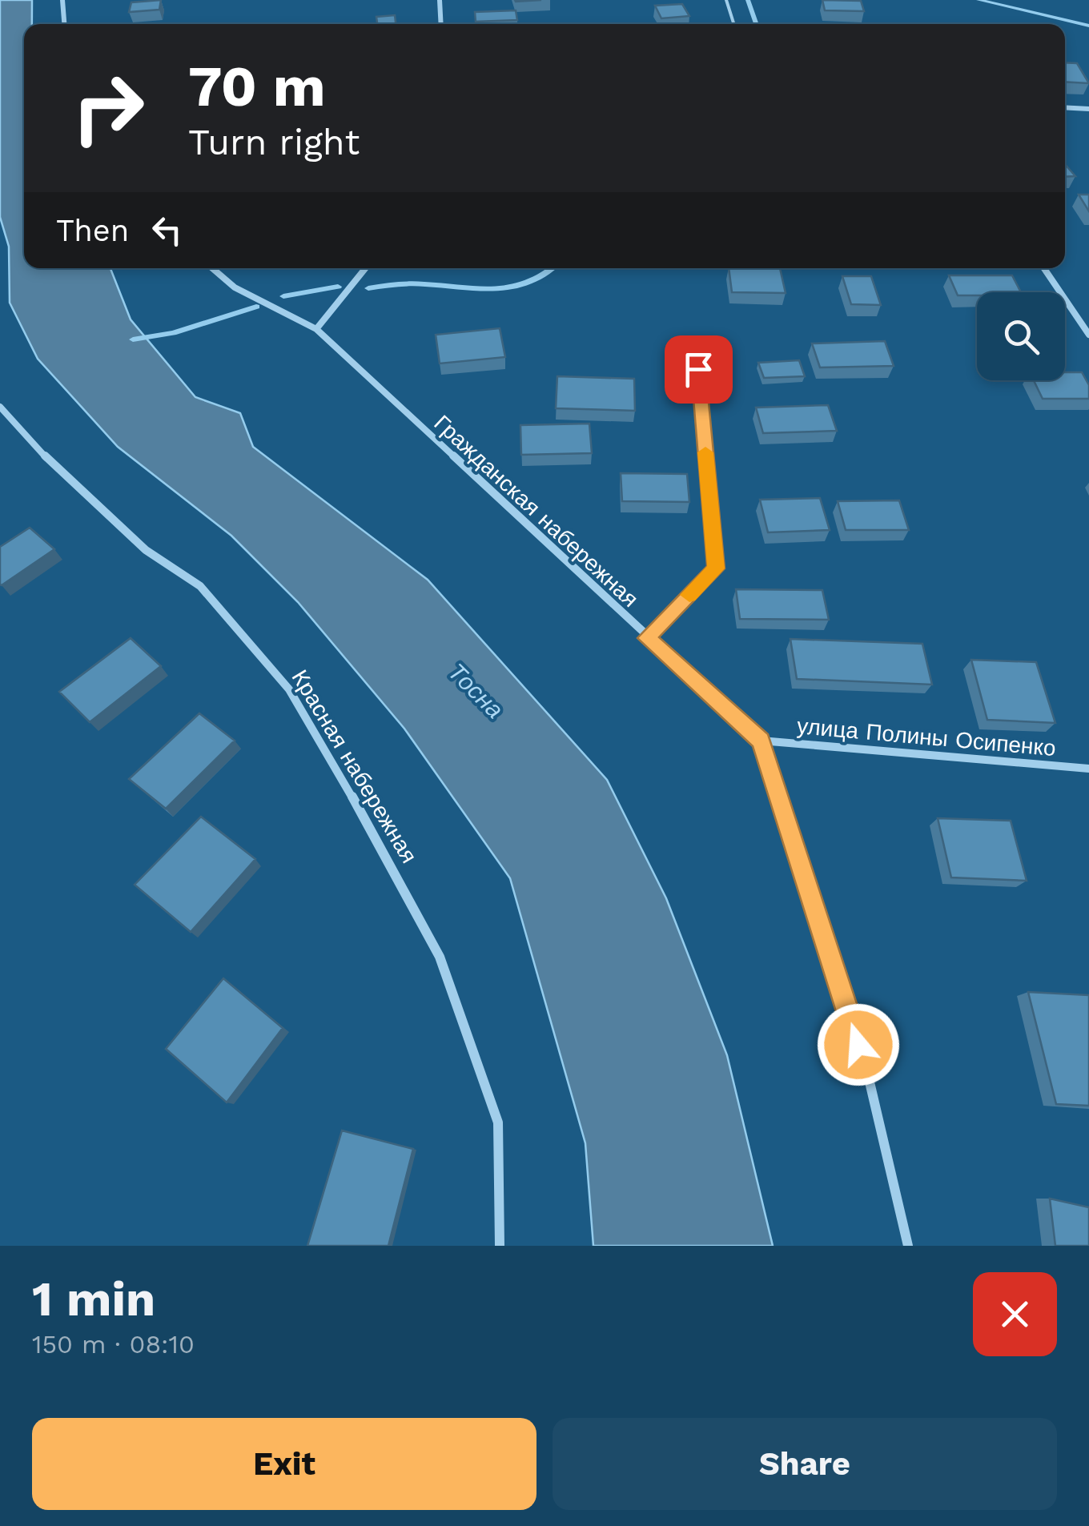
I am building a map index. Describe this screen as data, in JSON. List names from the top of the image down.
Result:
{
  "streets": {
    "street": ["Гражданская набережная", "улица Полины Осипенко", "Красная набережная"]
  },
  "crossings": [
    ["Гражданская набережная", "улица Полины Осипенко"]
  ],
  "water": ["Тосна"],
  "page": {
    "turn": ["70 m", "Turn right"],
    "then": "Then",
    "heading": ["1 min", "150 m · 08:10"],
    "buttons": ["Exit", "Share"]
  }
}
